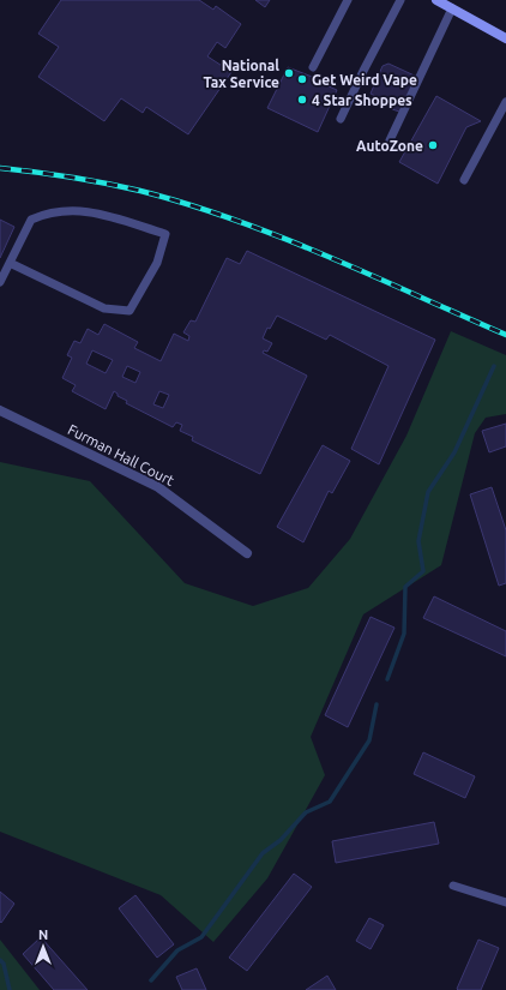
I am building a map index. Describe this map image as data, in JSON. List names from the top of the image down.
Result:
{
  "streets": {
    "street": ["Furman Hall Court"]
  },
  "places": [
    "National Tax Service",
    "Get Weird Vape",
    "4 Star Shoppes",
    "AutoZone"
  ],
  "north": "top"
}
